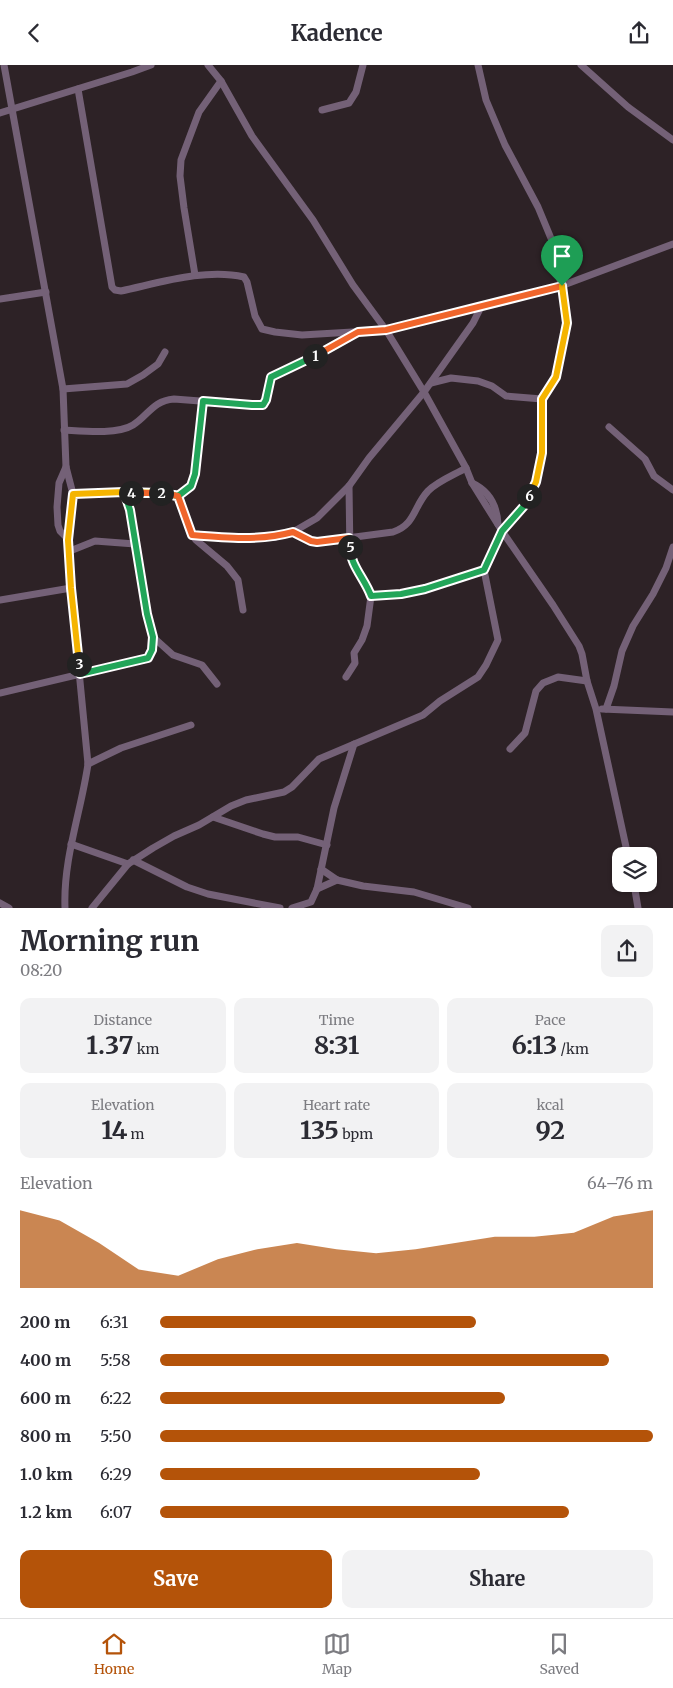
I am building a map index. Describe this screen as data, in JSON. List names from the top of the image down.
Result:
{
  "page": {
    "header": "Kadence",
    "pins": [
      "1",
      "2",
      "4",
      "6",
      "5",
      "3"
    ],
    "heading": ["Morning run", "08:20"],
    "stats": [
      ["Distance", "1.37 km"],
      ["Time", "8:31"],
      ["Pace", "6:13 /km"],
      ["Elevation", "14 m"],
      ["Heart rate", "135 bpm"],
      ["kcal", "92"]
    ],
    "chart": ["Elevation", "64–76 m"],
    "list": [
      {
        "name": "200 m",
        "note": "6:31"
      },
      {
        "name": "400 m",
        "note": "5:58"
      },
      {
        "name": "600 m",
        "note": "6:22"
      },
      {
        "name": "800 m",
        "note": "5:50"
      },
      {
        "name": "1.0 km",
        "note": "6:29"
      },
      {
        "name": "1.2 km",
        "note": "6:07"
      }
    ],
    "buttons": ["Save", "Share"],
    "tabs": ["Home", "Map", "Saved"]
  }
}
